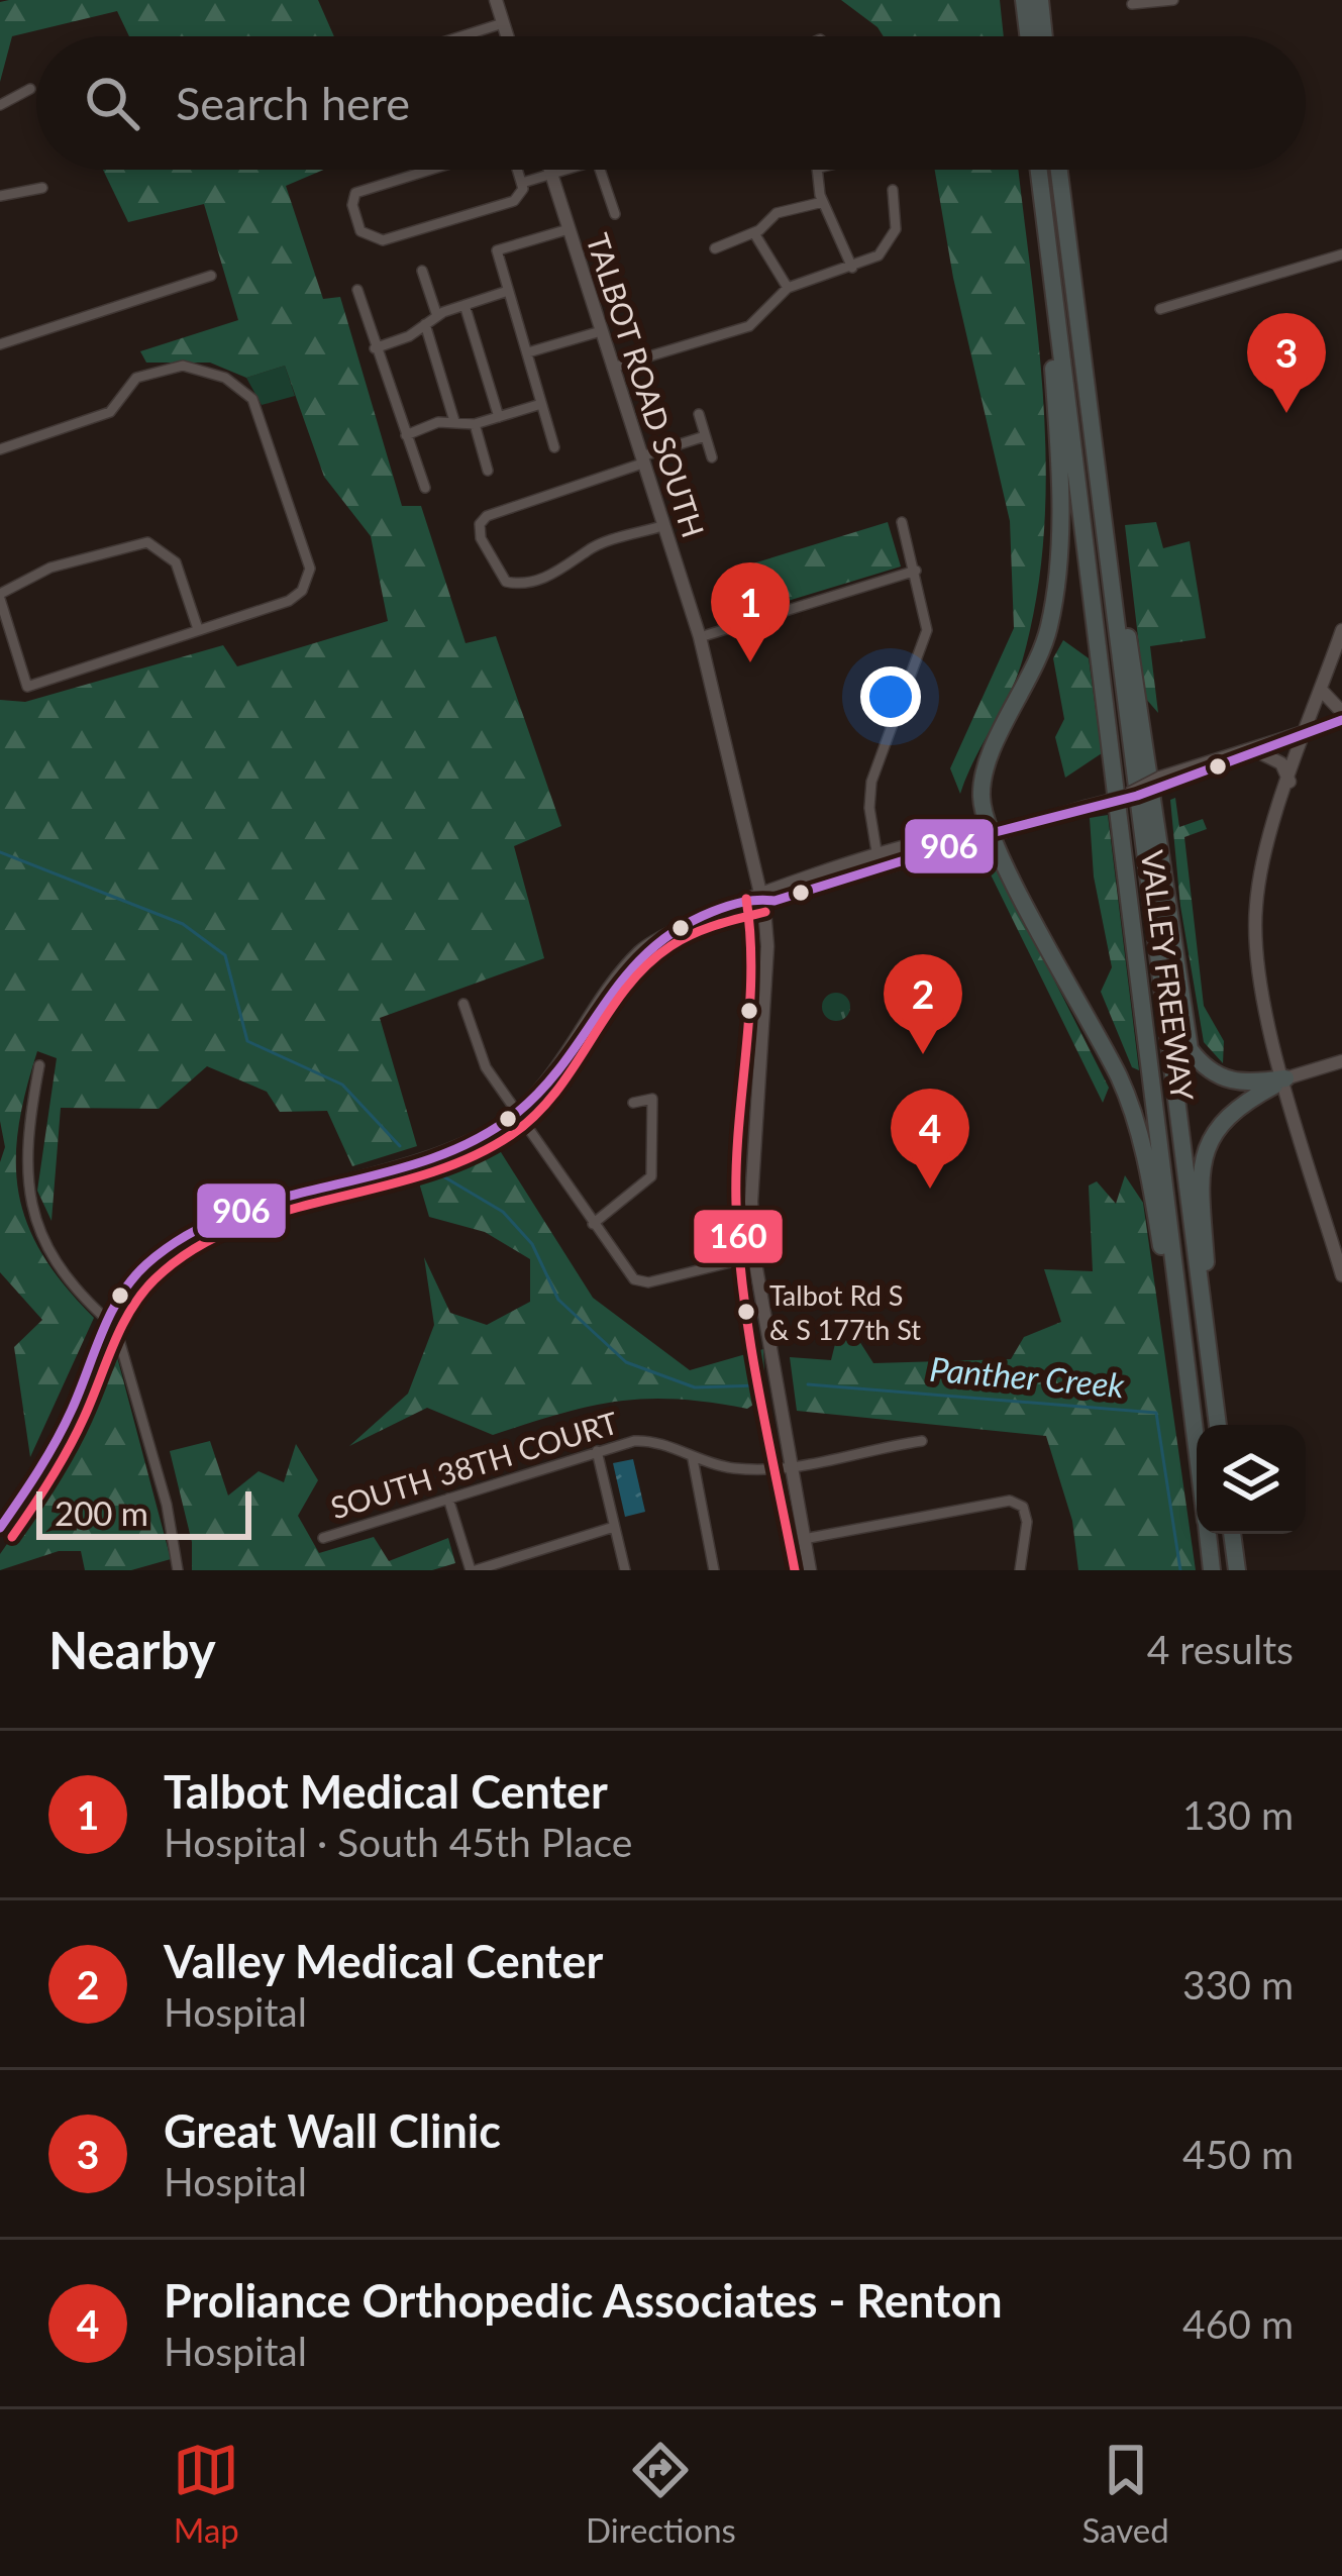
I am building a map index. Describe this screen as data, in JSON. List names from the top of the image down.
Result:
{
  "streets": {
    "highway": ["VALLEY FREEWAY"],
    "main road": ["TALBOT ROAD SOUTH"],
    "street": ["SOUTH 38TH COURT"]
  },
  "crossings": [
    ["TALBOT ROAD SOUTH", "SOUTH 38TH COURT"]
  ],
  "water": ["Panther Creek"],
  "places": ["Talbot Rd S & S 177th St"],
  "lines": ["transit line 906", "transit line 160"],
  "scale_bar": "200 m",
  "page": {
    "search": "Search here",
    "pins": [
      "3",
      "1",
      "2",
      "4"
    ],
    "scale": "200 m",
    "heading": ["Nearby", "4 results"],
    "list": [
      {
        "mark": "1",
        "name": "Talbot Medical Center",
        "note": "Hospital · South 45th Place",
        "value": "130 m"
      },
      {
        "mark": "2",
        "name": "Valley Medical Center",
        "note": "Hospital",
        "value": "330 m"
      },
      {
        "mark": "3",
        "name": "Great Wall Clinic",
        "note": "Hospital",
        "value": "450 m"
      },
      {
        "mark": "4",
        "name": "Proliance Orthopedic Associates - Renton",
        "note": "Hospital",
        "value": "460 m"
      }
    ],
    "nav": ["Map", "Directions", "Saved"]
  }
}
